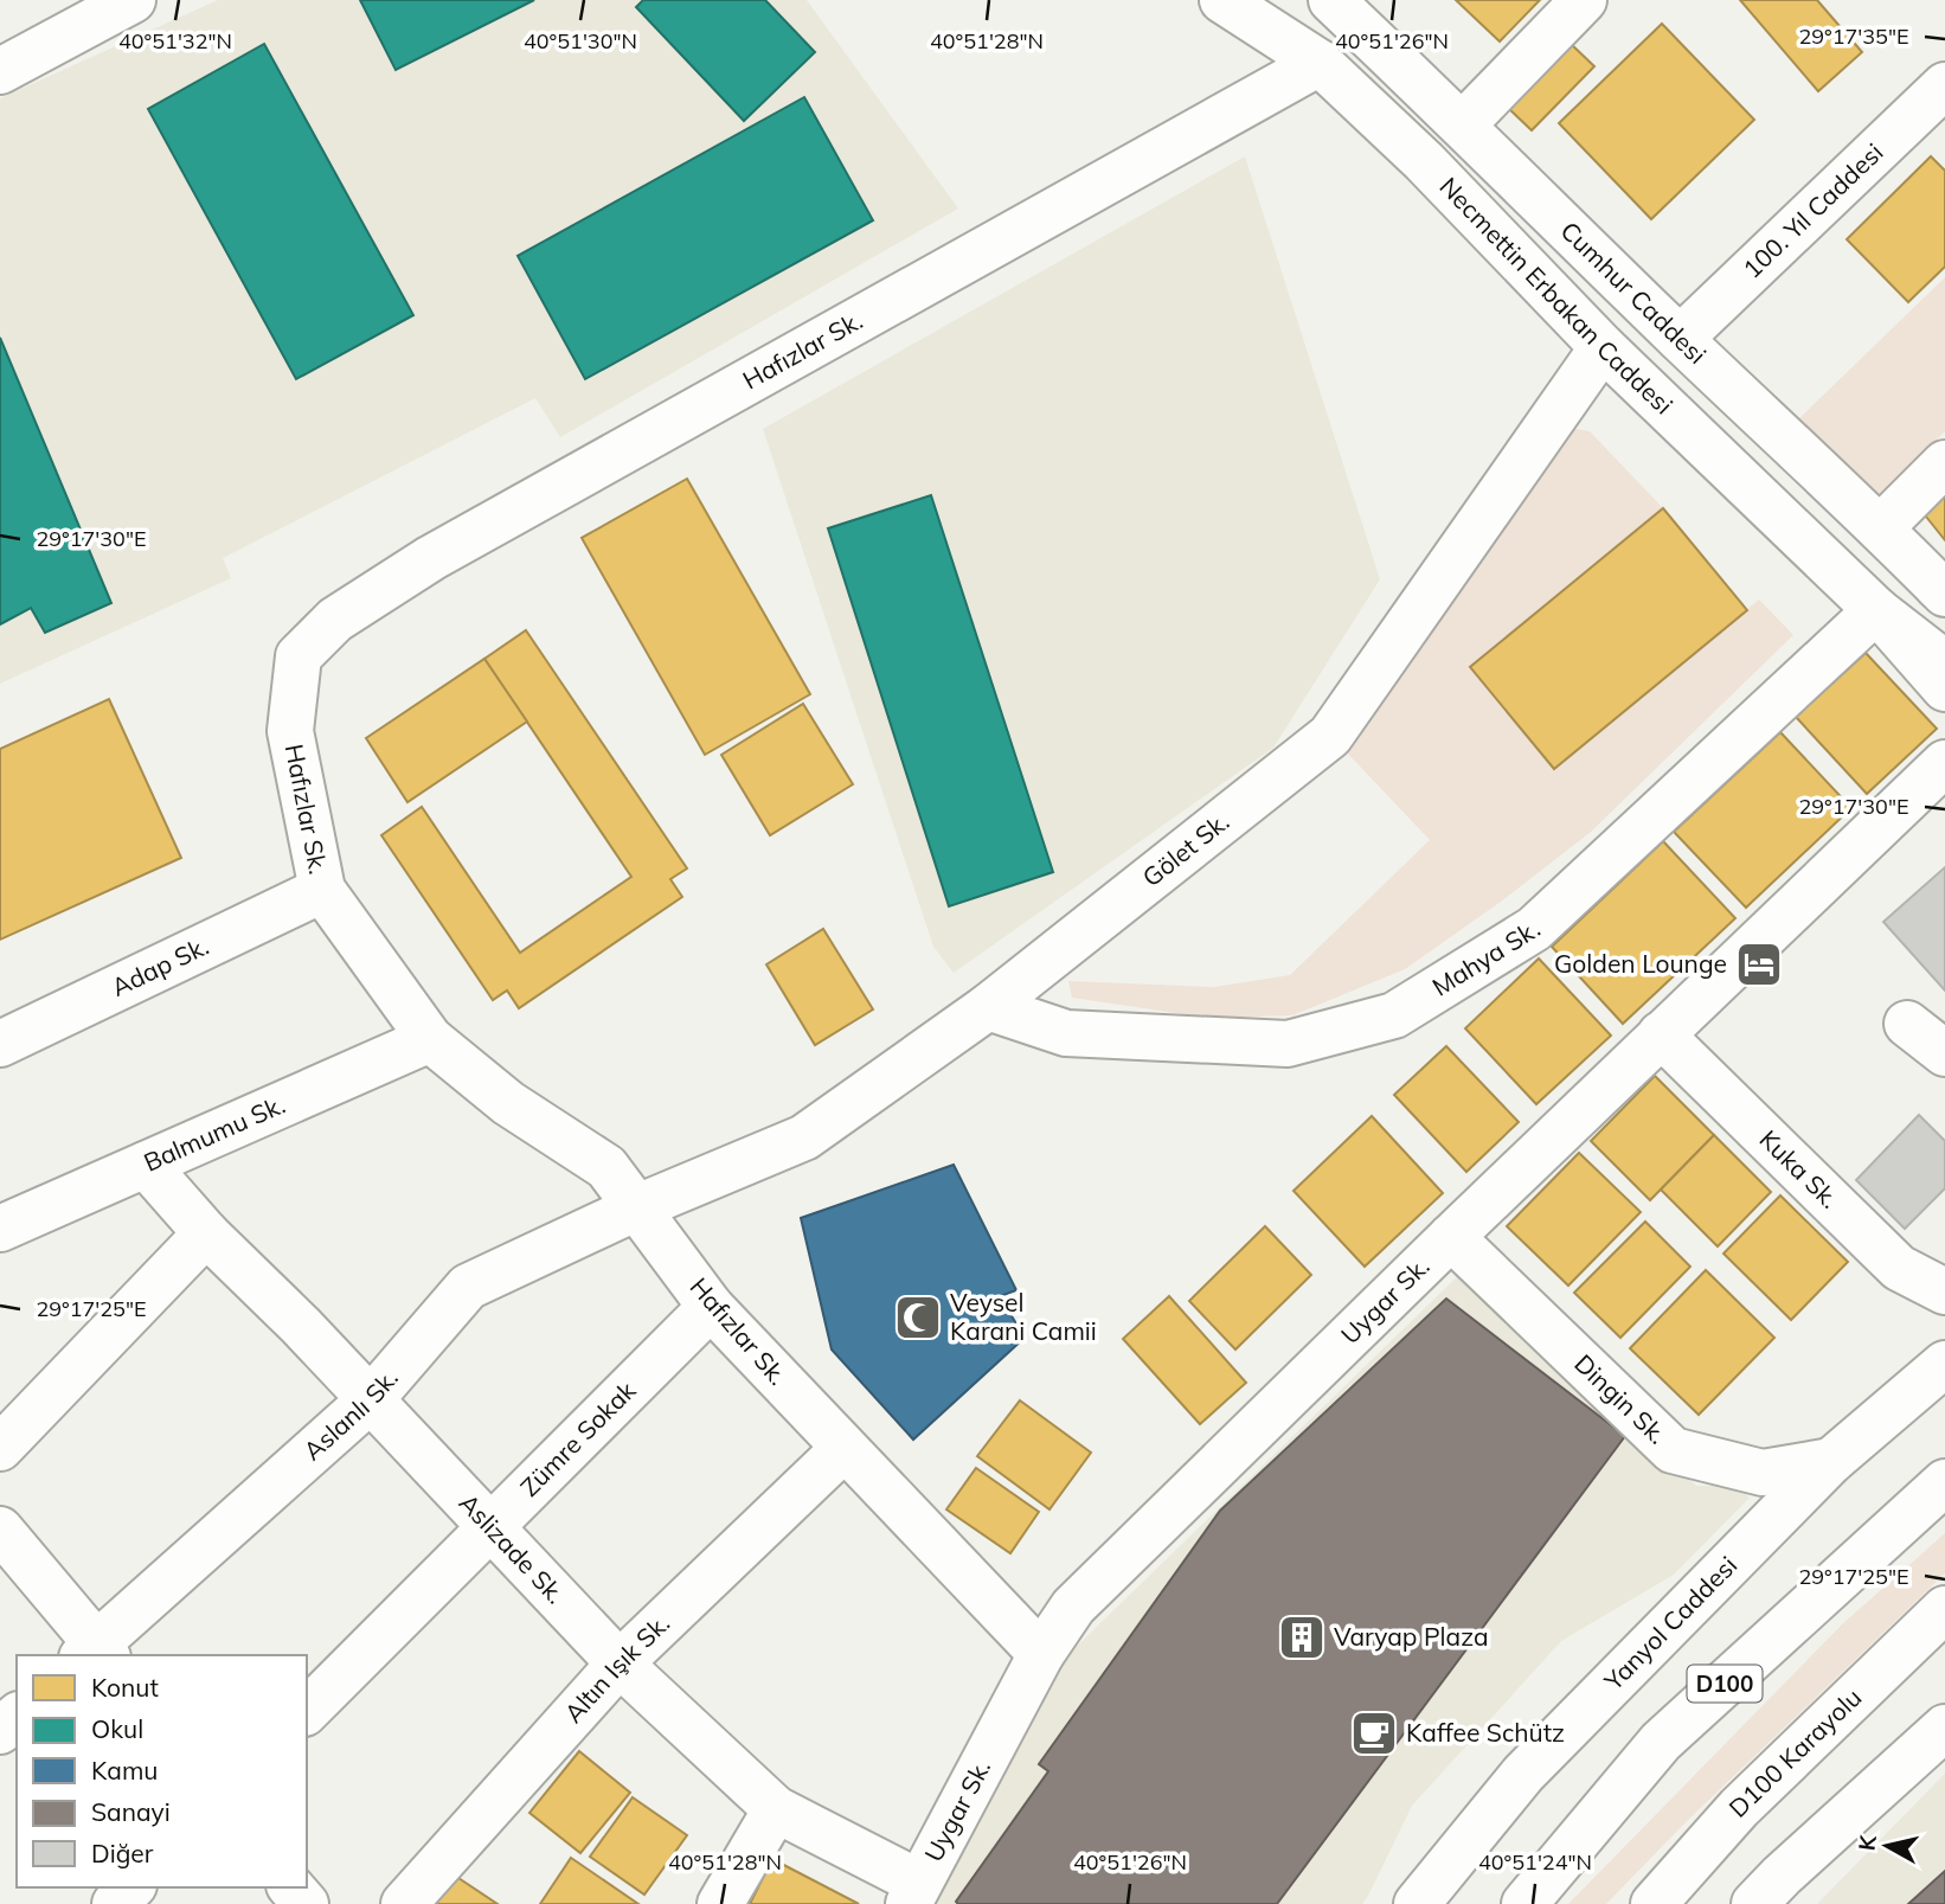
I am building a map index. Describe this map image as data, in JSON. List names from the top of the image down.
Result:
{
  "streets": {
    "main road": [
      "100. Yıl Caddesi",
      "Cumhur Caddesi",
      "Necmettin Erbakan Caddesi",
      "Hafızlar Sk.",
      "Gölet Sk.",
      "Mahya Sk.",
      "Adap Sk.",
      "Balmumu Sk.",
      "Kuka Sk.",
      "Uygar Sk.",
      "Dingin Sk.",
      "Aslanlı Sk.",
      "Zümre Sokak",
      "Aslizade Sk.",
      "Yanyol Caddesi",
      "Altın Işık Sk.",
      "D100",
      "D100 Karayolu"
    ]
  },
  "crossings": [
    ["100. Yıl Caddesi", "Cumhur Caddesi"],
    ["Necmettin Erbakan Caddesi", "Hafızlar Sk."],
    ["Necmettin Erbakan Caddesi", "Gölet Sk."],
    ["Necmettin Erbakan Caddesi", "Mahya Sk."],
    ["Hafızlar Sk.", "Gölet Sk."],
    ["Hafızlar Sk.", "Adap Sk."],
    ["Hafızlar Sk.", "Balmumu Sk."],
    ["Hafızlar Sk.", "Uygar Sk."],
    ["Hafızlar Sk.", "Aslanlı Sk."],
    ["Hafızlar Sk.", "Zümre Sokak"],
    ["Hafızlar Sk.", "Altın Işık Sk."],
    ["Gölet Sk.", "Mahya Sk."],
    ["Gölet Sk.", "Aslanlı Sk."],
    ["Balmumu Sk.", "Aslizade Sk."],
    ["Kuka Sk.", "Uygar Sk."],
    ["Uygar Sk.", "Dingin Sk."],
    ["Uygar Sk.", "Aslizade Sk."],
    ["Dingin Sk.", "Yanyol Caddesi"],
    ["Aslanlı Sk.", "Aslizade Sk."],
    ["Zümre Sokak", "Aslizade Sk."],
    ["Aslizade Sk.", "Altın Işık Sk."]
  ],
  "places": {
    "hotel": ["Golden Lounge"],
    "mosque": ["Veysel Karani Camii"],
    "building": ["Varyap Plaza"],
    "cafe": ["Kaffee Schütz"]
  },
  "legend": [
    "Konut",
    "Okul",
    "Kamu",
    "Sanayi",
    "Diğer"
  ],
  "north": "left",
  "coordinates": [
    "29°17'35\"E",
    "40°51'32\"N",
    "40°51'30\"N",
    "40°51'28\"N",
    "40°51'26\"N",
    "29°17'30\"E",
    "29°17'25\"E",
    "40°51'24\"N"
  ]
}
